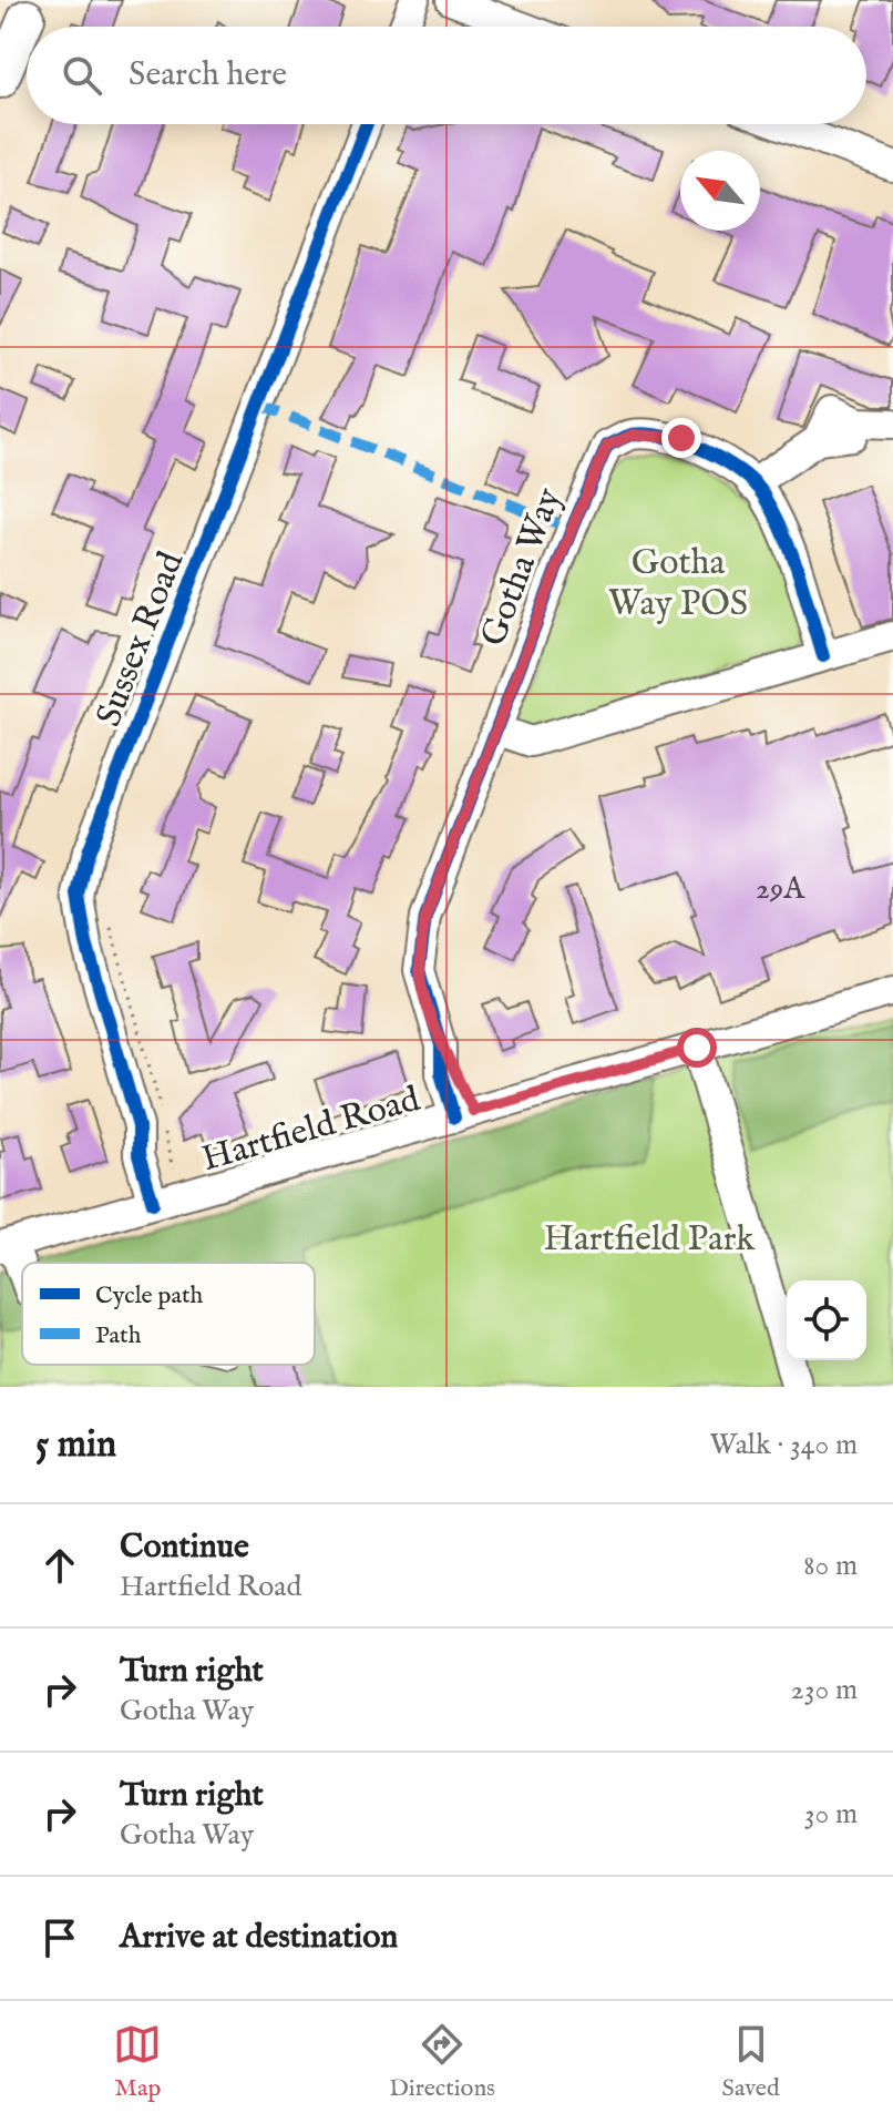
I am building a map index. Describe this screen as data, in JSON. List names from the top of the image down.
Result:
{
  "streets": {
    "street": ["Gotha Way", "Sussex Road", "Hartfield Road"]
  },
  "crossings": [
    ["Gotha Way", "Hartfield Road"],
    ["Sussex Road", "Hartfield Road"]
  ],
  "parks": ["Gotha Way POS", "Hartfield Park"],
  "house_numbers": ["29A"],
  "legend": ["Cycle path", "Path"],
  "north": "top left",
  "page": {
    "search": "Search here",
    "heading": ["5 min", "Walk · 340 m"],
    "list": [
      ["Continue", "Hartfield Road", "80 m"],
      ["Turn right", "Gotha Way", "230 m"],
      ["Turn right", "Gotha Way", "30 m"],
      "Arrive at destination"
    ],
    "nav": ["Map", "Directions", "Saved"]
  }
}
